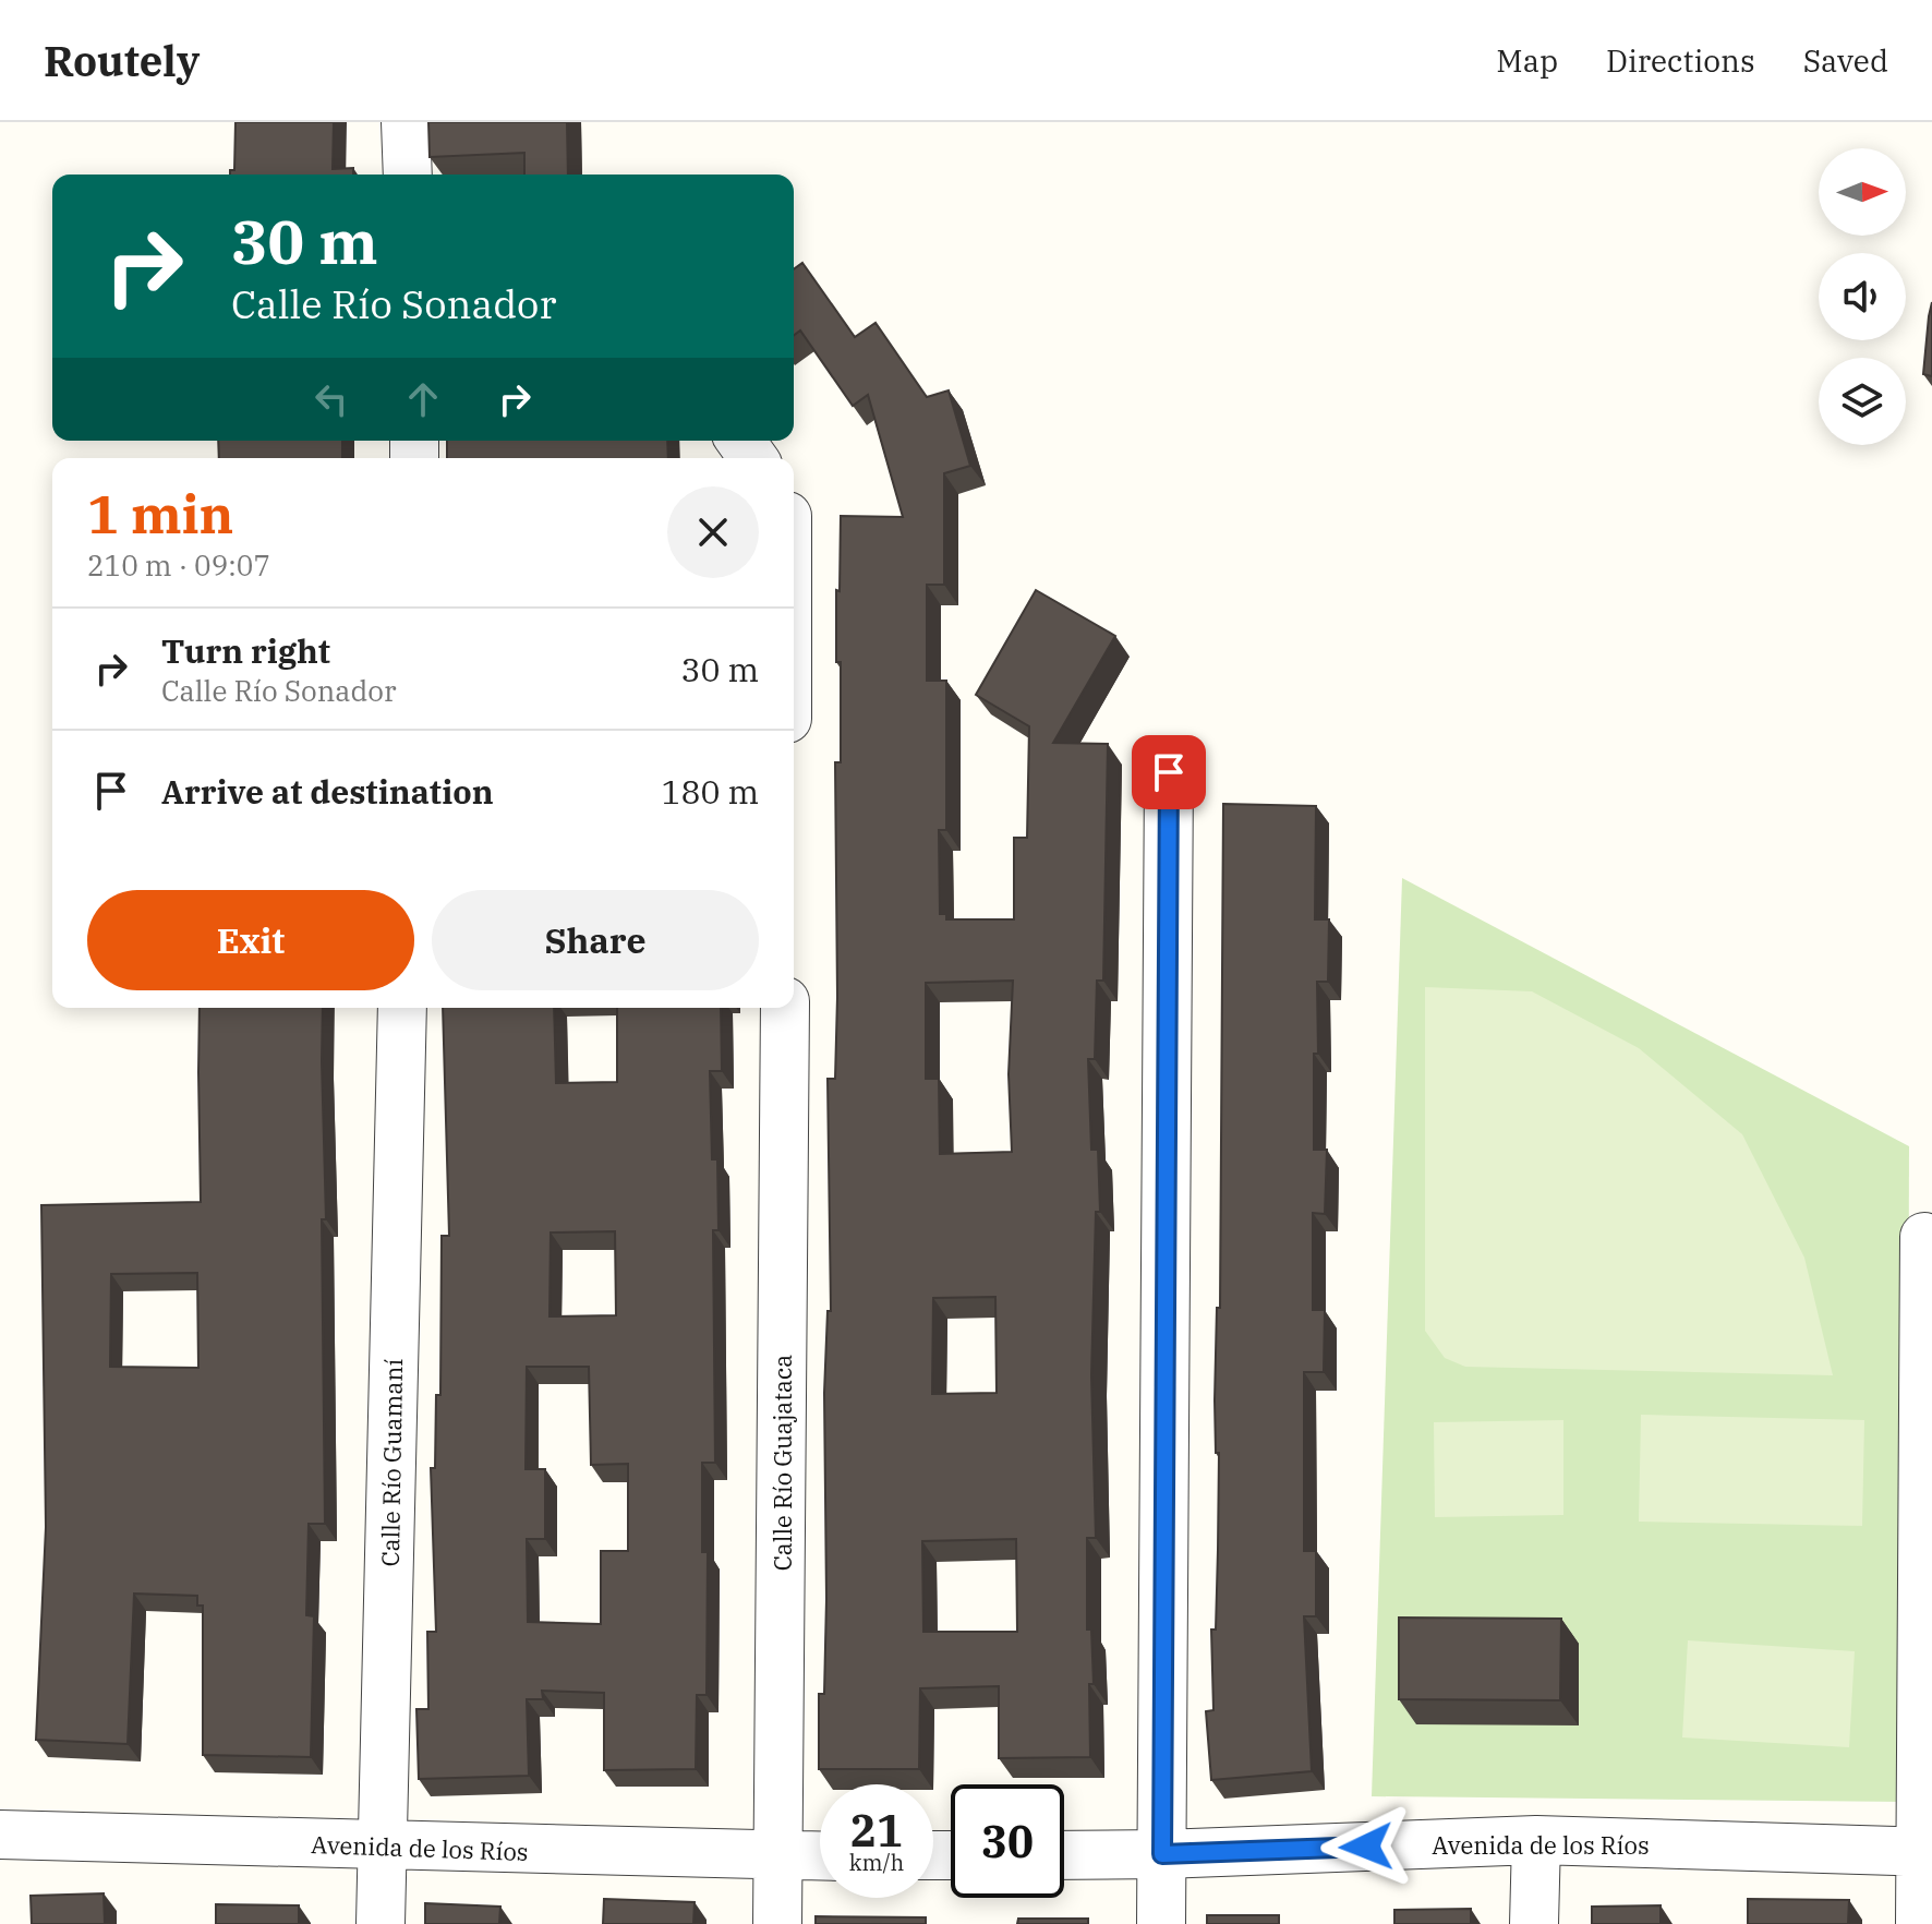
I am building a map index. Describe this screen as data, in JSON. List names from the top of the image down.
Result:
{
  "streets": {
    "street": ["Calle Río Guamaní", "Calle Río Guajataca", "Avenida de los Ríos"]
  },
  "crossings": [
    ["Calle Río Guamaní", "Avenida de los Ríos"],
    ["Calle Río Guajataca", "Avenida de los Ríos"]
  ],
  "north": "right",
  "page": {
    "header": "Routely",
    "nav": ["Map", "Directions", "Saved"],
    "turn": ["30 m", "Calle Río Sonador"],
    "heading": ["1 min", "210 m · 09:07"],
    "list": [
      {
        "name": "Turn right",
        "note": "Calle Río Sonador",
        "value": "30 m"
      },
      {
        "name": "Arrive at destination",
        "value": "180 m"
      }
    ],
    "buttons": ["Exit", "Share"],
    "speed": "21 km/h",
    "limit": "30"
  }
}
